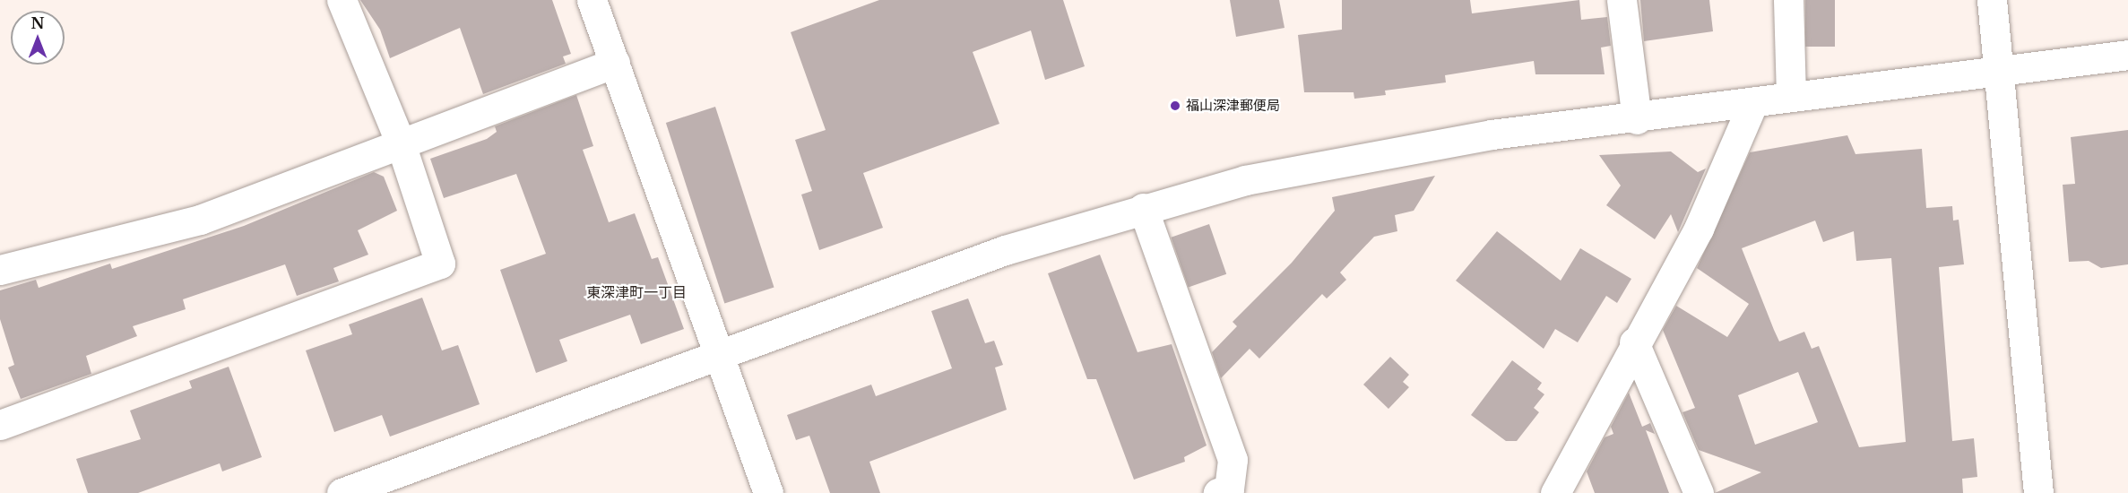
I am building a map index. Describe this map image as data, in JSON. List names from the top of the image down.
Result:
{
  "districts": ["東深津町一丁目"],
  "places": ["福山深津郵便局"],
  "north": "top"
}
